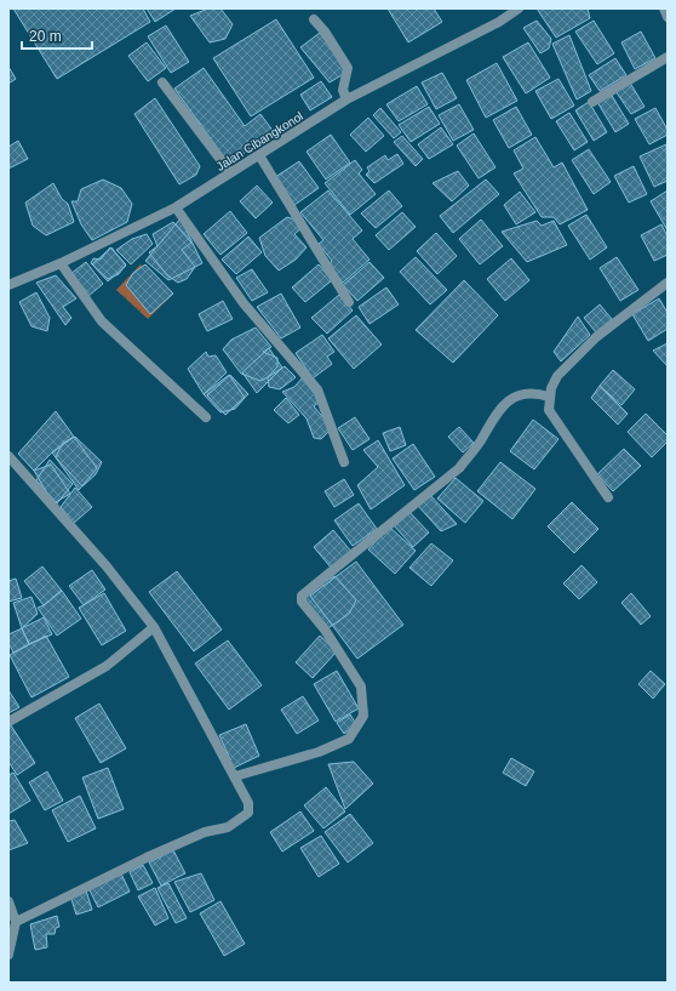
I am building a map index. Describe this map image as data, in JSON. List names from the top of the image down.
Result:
{
  "streets": {
    "street": ["Jalan Cibangkonol"]
  },
  "scale_bar": "20 m"
}
